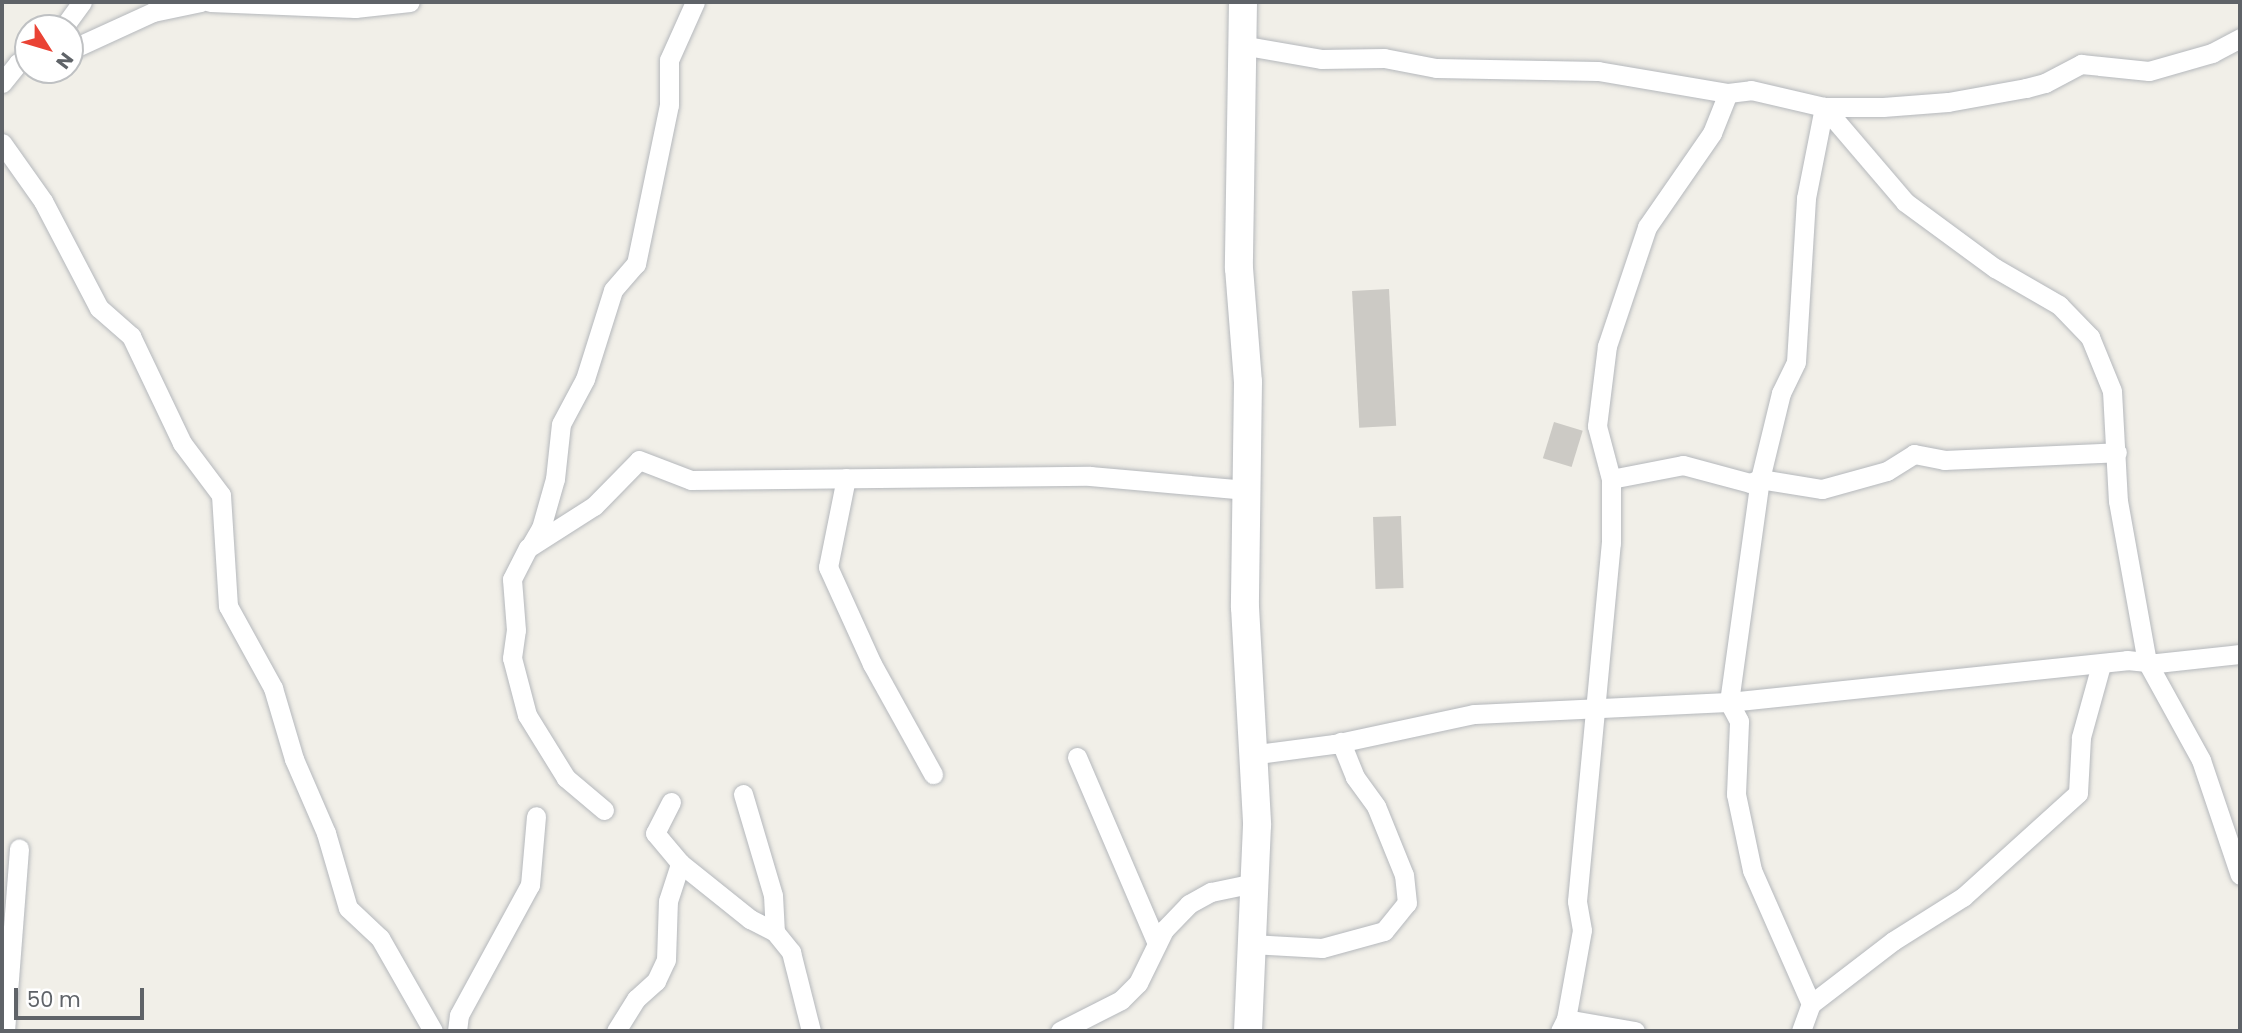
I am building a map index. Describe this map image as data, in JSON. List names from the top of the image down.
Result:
{
  "scale_bar": "50 m",
  "north": "bottom right"
}
